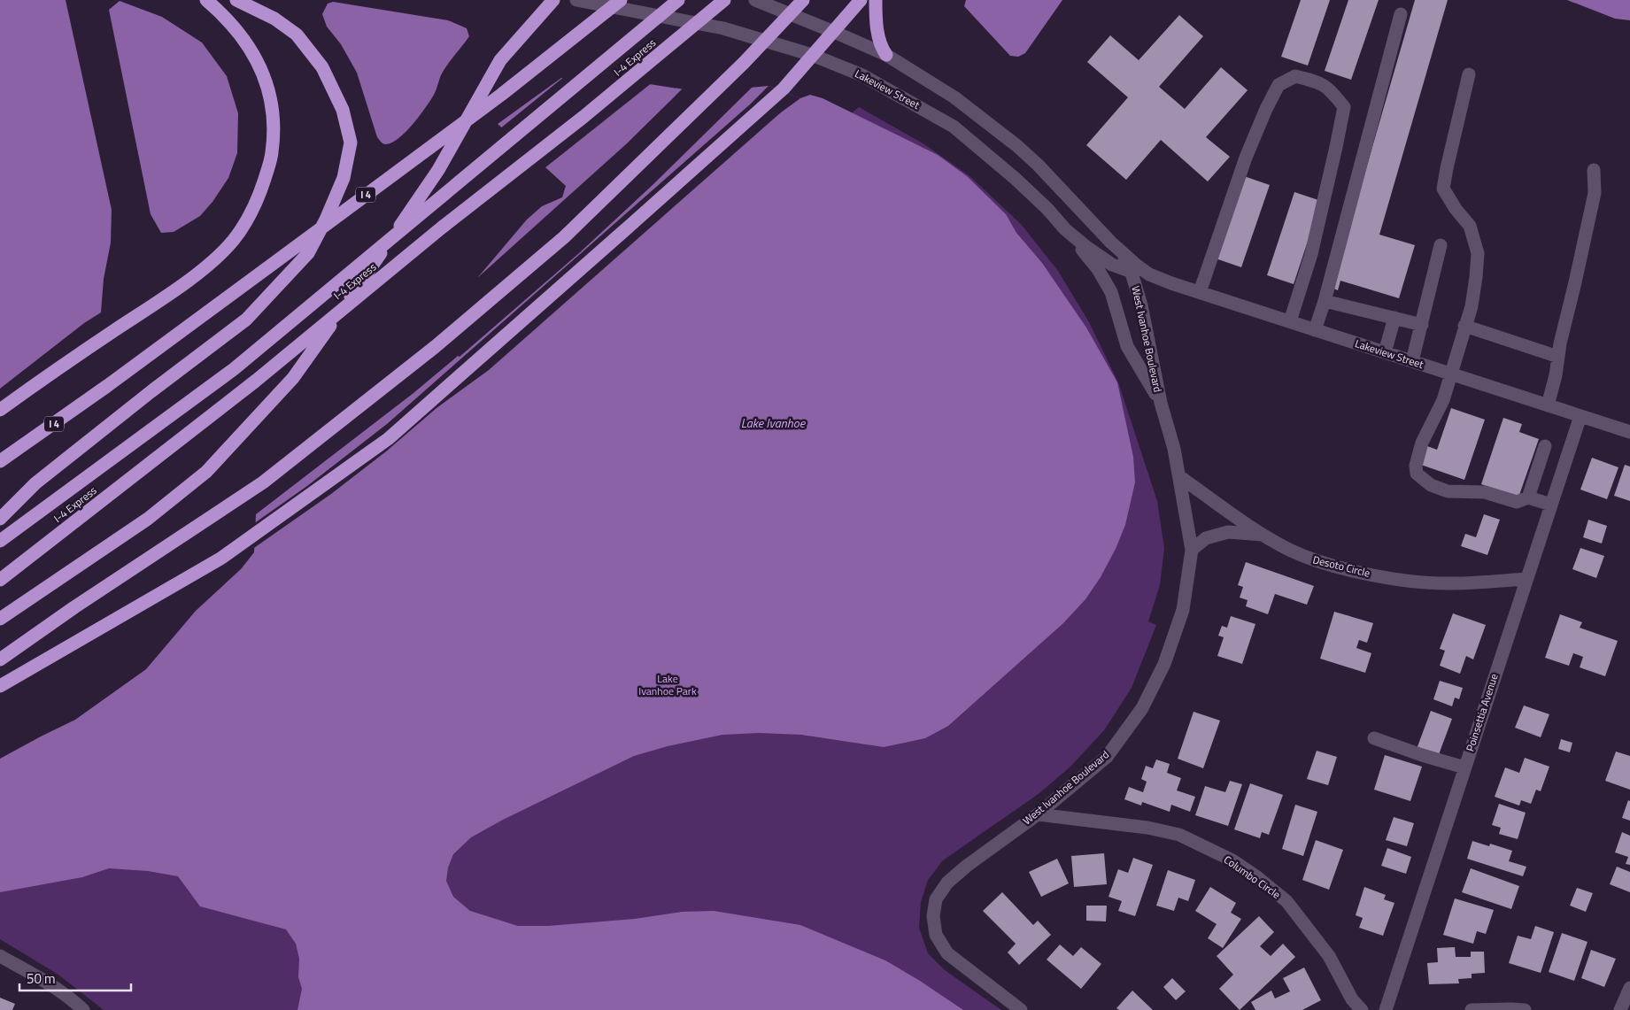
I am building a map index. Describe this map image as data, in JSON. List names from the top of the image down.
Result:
{
  "streets": {
    "highway": ["I-4 Express", "I 4"],
    "street": [
      "Lakeview Street",
      "West Ivanhoe Boulevard",
      "Desoto Circle",
      "Poinsettia Avenue",
      "Columbo Circle"
    ]
  },
  "crossings": [
    ["Lakeview Street", "West Ivanhoe Boulevard"],
    ["Lakeview Street", "Poinsettia Avenue"],
    ["West Ivanhoe Boulevard", "Desoto Circle"],
    ["West Ivanhoe Boulevard", "Columbo Circle"],
    ["Desoto Circle", "Poinsettia Avenue"]
  ],
  "water": ["Lake Ivanhoe"],
  "parks": ["Lake Ivanhoe Park"],
  "scale_bar": "50 m"
}
